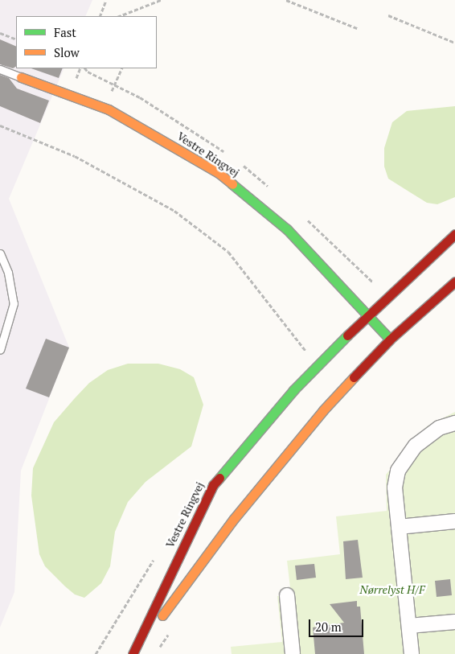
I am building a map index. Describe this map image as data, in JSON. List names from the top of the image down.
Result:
{
  "streets": {
    "main road": ["Vestre Ringvej"]
  },
  "parks": ["Nørrelyst H/F"],
  "legend": ["Fast", "Slow"],
  "scale_bar": "20 m"
}
